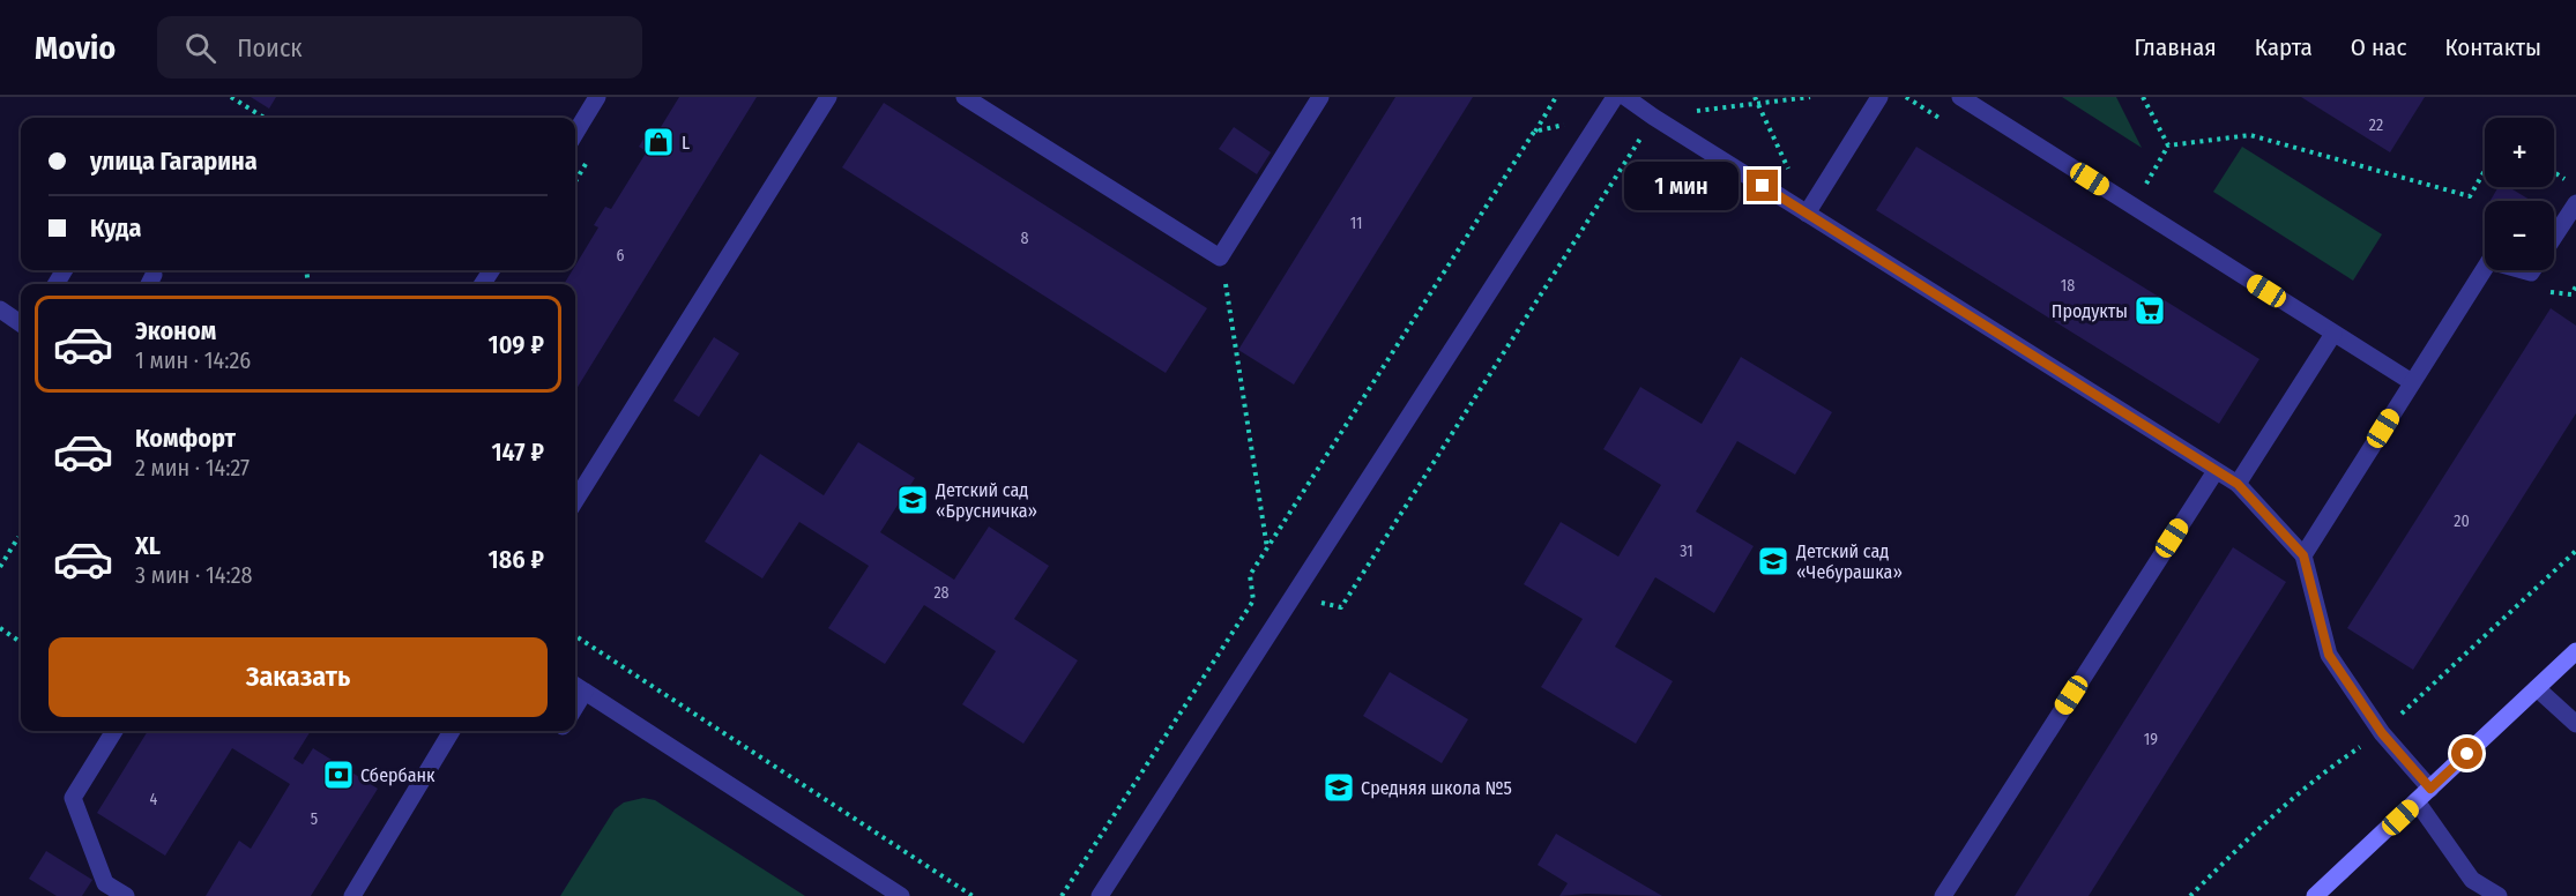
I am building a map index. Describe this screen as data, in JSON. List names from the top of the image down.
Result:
{
  "places": {
    "shop": ["L"],
    "supermarket": ["Продукты"],
    "school or university": ["Детский сад «Брусничка»", "Детский сад «Чебурашка»", "Средняя школа №5"],
    "bank": ["Сбербанк"]
  },
  "house_numbers": [
    "22",
    "11",
    "8",
    "6",
    "18",
    "20",
    "31",
    "28",
    "19",
    "4",
    "5"
  ],
  "page": {
    "header": "Movio",
    "search": "Поиск",
    "nav": [
      "Главная",
      "Карта",
      "О нас",
      "Контакты"
    ],
    "map_buttons": ["+", "−"],
    "banner": ["улица Гагарина", "Куда"],
    "bubble": "1 мин",
    "list": [
      {
        "name": "Эконом",
        "note": "1 мин · 14:26",
        "value": "109 ₽"
      },
      {
        "name": "Комфорт",
        "note": "2 мин · 14:27",
        "value": "147 ₽"
      },
      {
        "name": "XL",
        "note": "3 мин · 14:28",
        "value": "186 ₽"
      }
    ],
    "buttons": "Заказать"
  }
}
